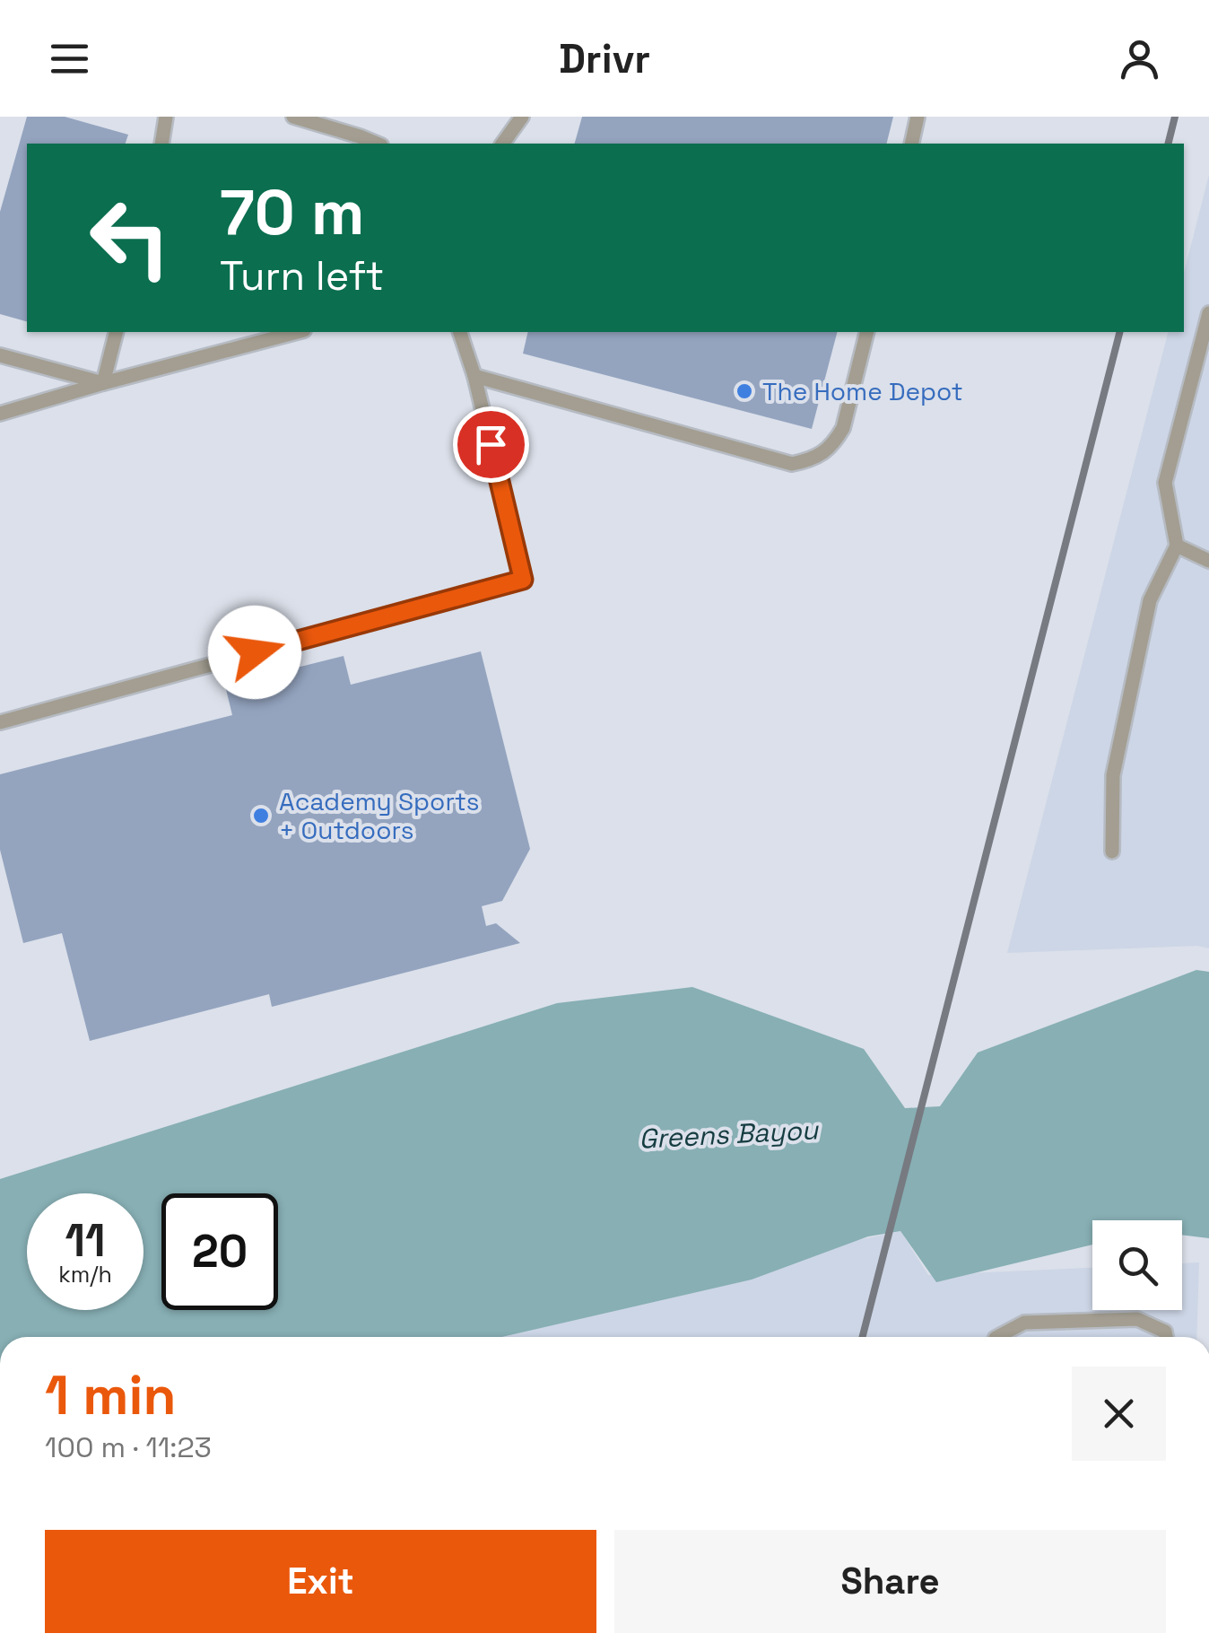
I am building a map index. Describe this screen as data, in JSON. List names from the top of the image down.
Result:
{
  "water": ["Greens Bayou"],
  "places": ["The Home Depot", "Academy Sports + Outdoors"],
  "page": {
    "header": "Drivr",
    "turn": ["70 m", "Turn left"],
    "speed": "11 km/h",
    "limit": "20",
    "heading": ["1 min", "100 m · 11:23"],
    "buttons": ["Exit", "Share"]
  }
}
